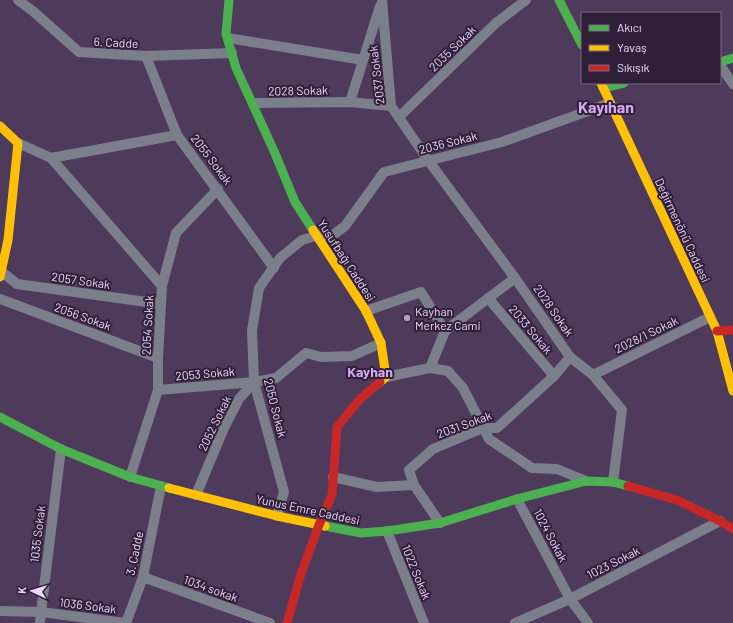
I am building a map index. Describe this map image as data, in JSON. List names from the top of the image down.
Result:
{
  "streets": {
    "street": [
      "6. Cadde",
      "2035 Sokak",
      "2037 Sokak",
      "2028 Sokak",
      "2036 Sokak",
      "2055 Sokak",
      "Değirmenönü Caddesi",
      "Yusufbağı Caddesi",
      "2057 Sokak",
      "2056 Sokak",
      "2054 Sokak",
      "2033 Sokak",
      "2028/1 Sokak",
      "2053 Sokak",
      "2050 Sokak",
      "2052 Sokak",
      "2031 Sokak",
      "Yunus Emre Caddesi",
      "1035 Sokak",
      "1024 Sokak",
      "3. Cadde",
      "1023 Sokak",
      "1022 Sokak",
      "1034 sokak",
      "1036 Sokak"
    ]
  },
  "crossings": [
    ["6. Cadde", "2055 Sokak"],
    ["6. Cadde", "Yusufbağı Caddesi"],
    ["2035 Sokak", "2037 Sokak"],
    ["2037 Sokak", "2028 Sokak"],
    ["2037 Sokak", "2036 Sokak"],
    ["2028 Sokak", "2036 Sokak"],
    ["2028 Sokak", "Yusufbağı Caddesi"],
    ["2028 Sokak", "2028/1 Sokak"],
    ["2028 Sokak", "2031 Sokak"],
    ["2028 Sokak", "Yunus Emre Caddesi"],
    ["2036 Sokak", "Değirmenönü Caddesi"],
    ["2036 Sokak", "Yusufbağı Caddesi"],
    ["2036 Sokak", "2050 Sokak"],
    ["2055 Sokak", "2054 Sokak"],
    ["2055 Sokak", "2050 Sokak"],
    ["Değirmenönü Caddesi", "2028/1 Sokak"],
    ["Yusufbağı Caddesi", "2050 Sokak"],
    ["2057 Sokak", "2054 Sokak"],
    ["2056 Sokak", "2054 Sokak"],
    ["2054 Sokak", "2053 Sokak"],
    ["2054 Sokak", "Yunus Emre Caddesi"],
    ["2033 Sokak", "2031 Sokak"],
    ["2053 Sokak", "2050 Sokak"],
    ["2053 Sokak", "2052 Sokak"],
    ["2050 Sokak", "2052 Sokak"],
    ["2050 Sokak", "Yunus Emre Caddesi"],
    ["2052 Sokak", "Yunus Emre Caddesi"],
    ["2031 Sokak", "Yunus Emre Caddesi"],
    ["Yunus Emre Caddesi", "1035 Sokak"],
    ["Yunus Emre Caddesi", "1024 Sokak"],
    ["Yunus Emre Caddesi", "3. Cadde"],
    ["Yunus Emre Caddesi", "1023 Sokak"],
    ["Yunus Emre Caddesi", "1022 Sokak"],
    ["1035 Sokak", "1036 Sokak"],
    ["1024 Sokak", "1023 Sokak"],
    ["3. Cadde", "1034 sokak"],
    ["3. Cadde", "1036 Sokak"]
  ],
  "districts": ["Kayıhan", "Kayhan"],
  "places": ["Kayhan Merkez Cami"],
  "legend": ["Akıcı", "Yavaş", "Sıkışık"],
  "north": "left"
}
